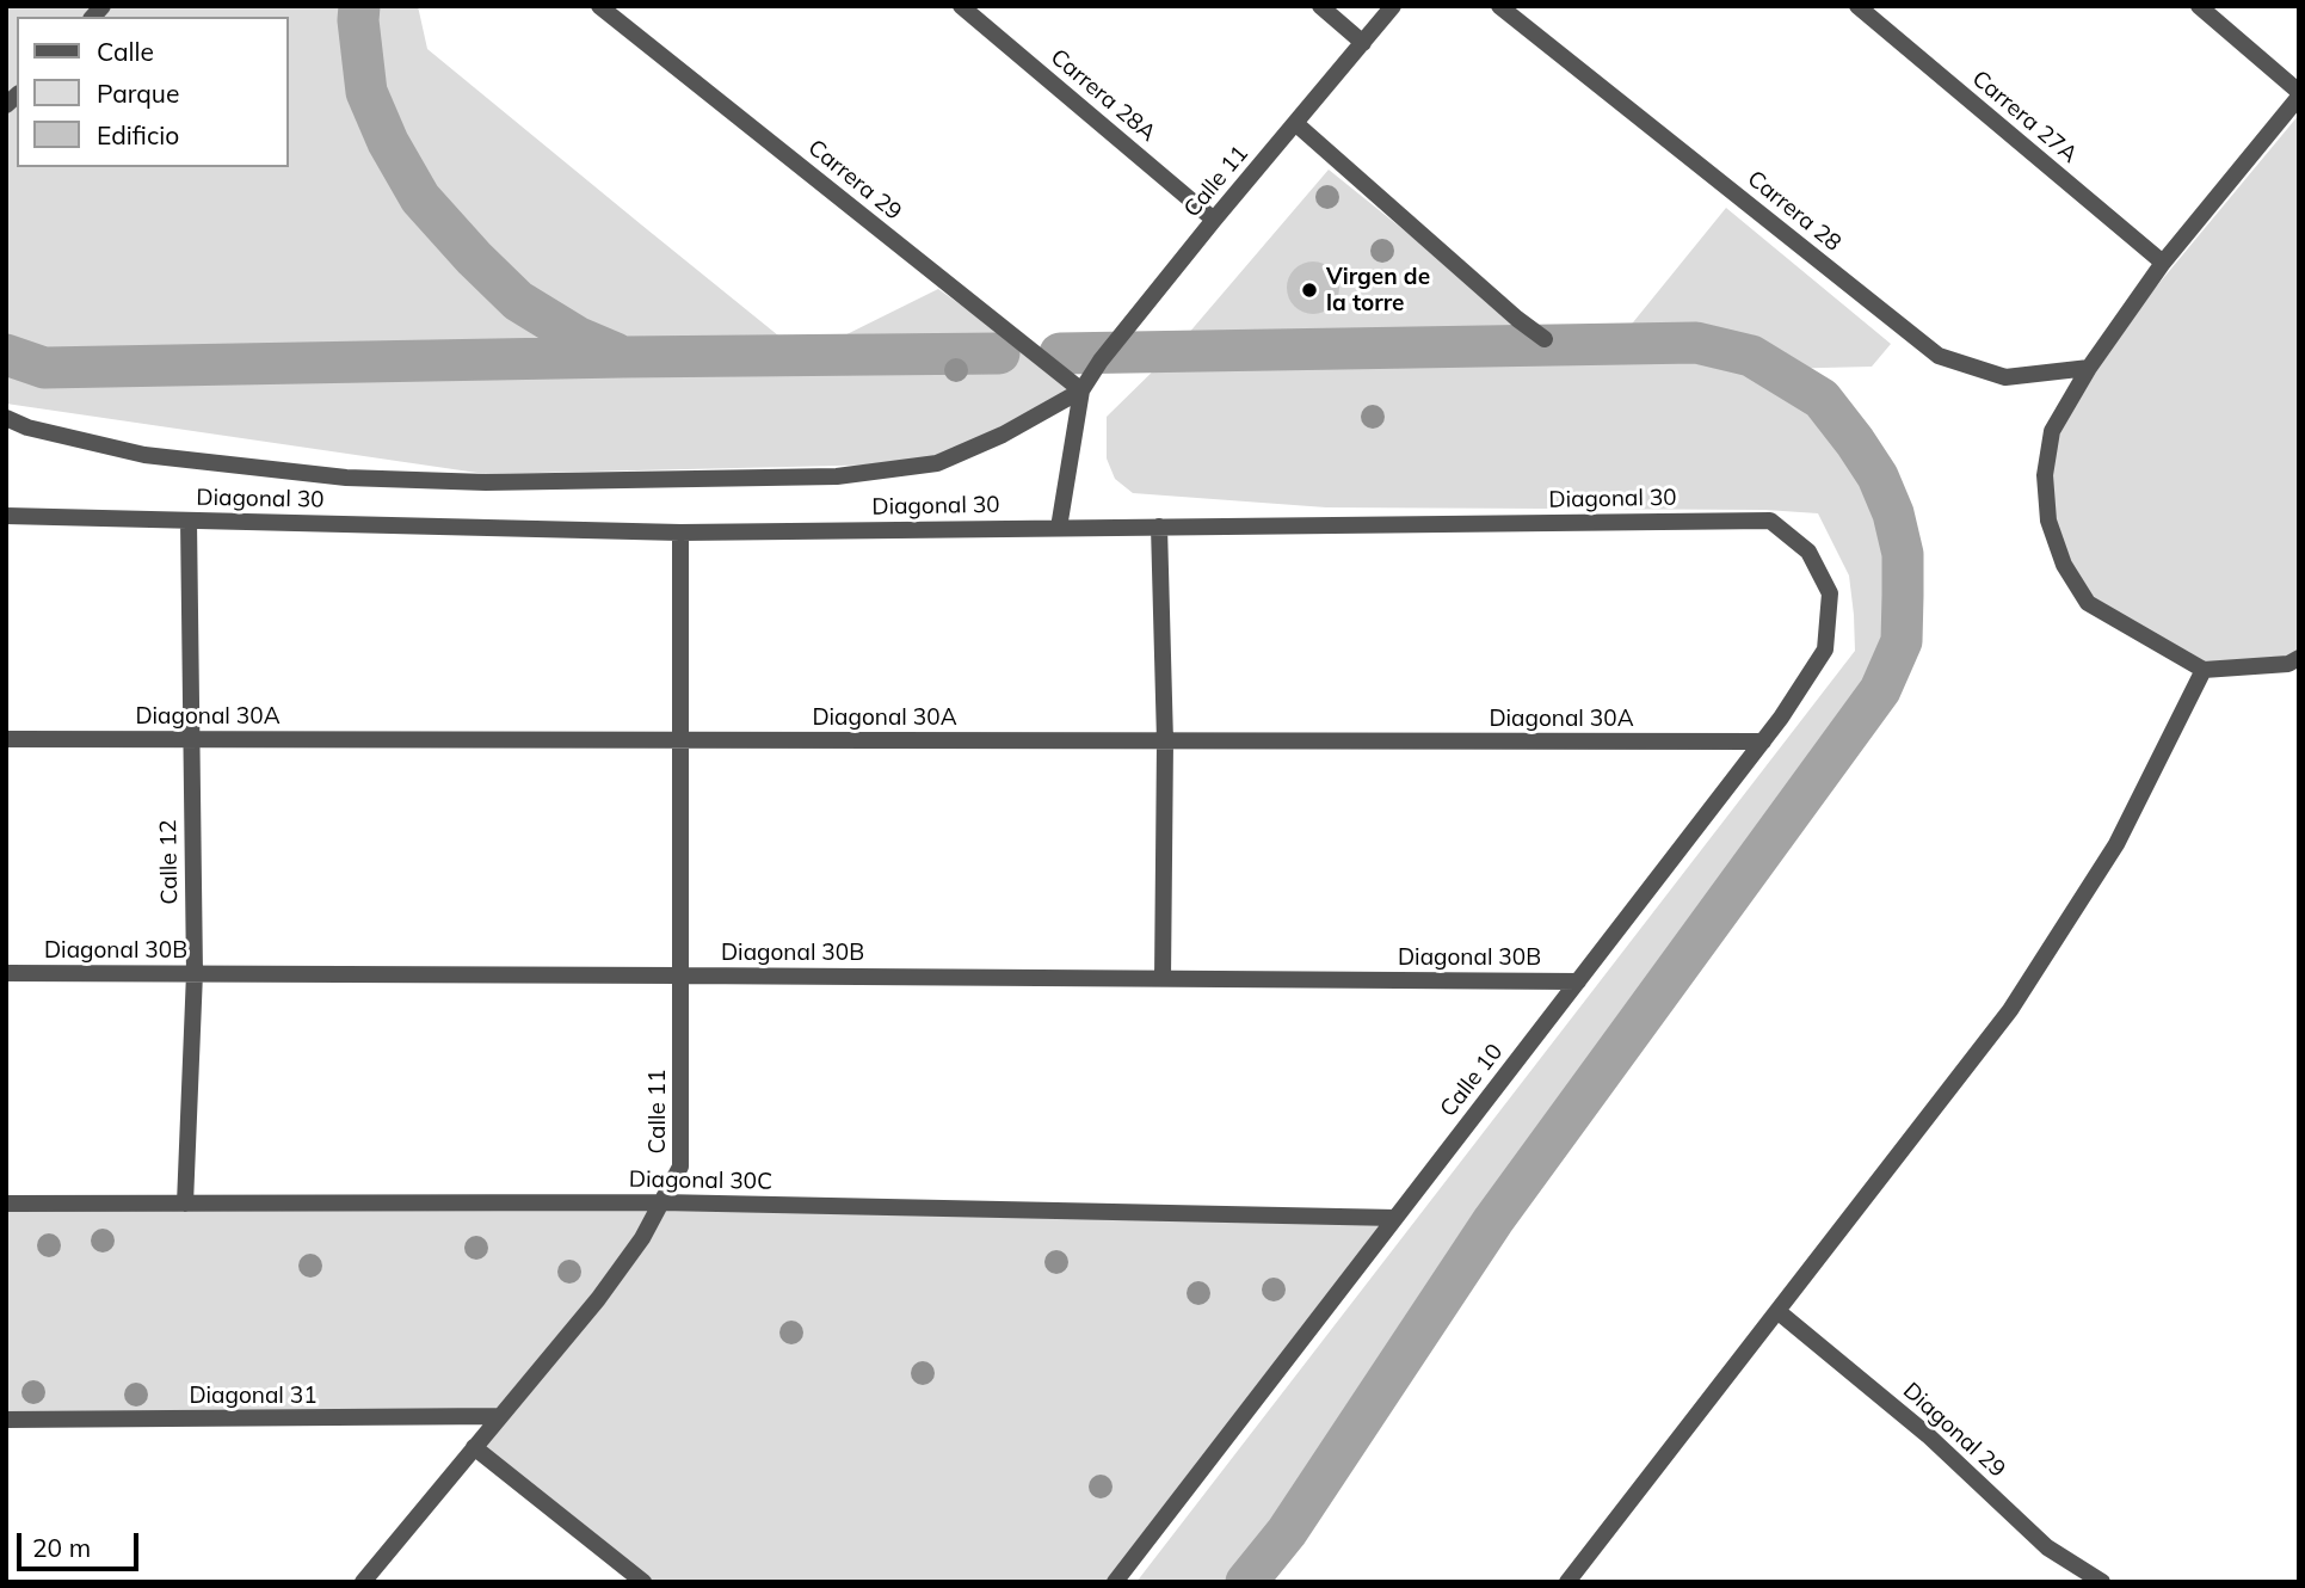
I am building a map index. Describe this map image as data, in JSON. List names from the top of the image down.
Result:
{
  "streets": {
    "street": [
      "Carrera 28A",
      "Carrera 27A",
      "Carrera 29",
      "Calle 11",
      "Carrera 28",
      "Diagonal 30",
      "Diagonal 30A",
      "Calle 12",
      "Diagonal 30B",
      "Calle 10",
      "Diagonal 30C",
      "Diagonal 31",
      "Diagonal 29"
    ]
  },
  "crossings": [
    ["Carrera 28A", "Calle 11"],
    ["Carrera 29", "Calle 11"],
    ["Carrera 29", "Diagonal 30"],
    ["Calle 11", "Diagonal 30"],
    ["Calle 11", "Diagonal 30A"],
    ["Calle 11", "Diagonal 30B"],
    ["Calle 11", "Diagonal 30C"],
    ["Calle 11", "Diagonal 31"],
    ["Diagonal 30", "Calle 12"],
    ["Diagonal 30", "Calle 10"],
    ["Diagonal 30A", "Calle 12"],
    ["Diagonal 30A", "Calle 10"],
    ["Calle 12", "Diagonal 30B"],
    ["Calle 12", "Diagonal 30C"],
    ["Diagonal 30B", "Calle 10"],
    ["Calle 10", "Diagonal 30C"]
  ],
  "places": ["Virgen de la torre"],
  "legend": ["Calle", "Parque", "Edificio"],
  "scale_bar": "20 m"
}
